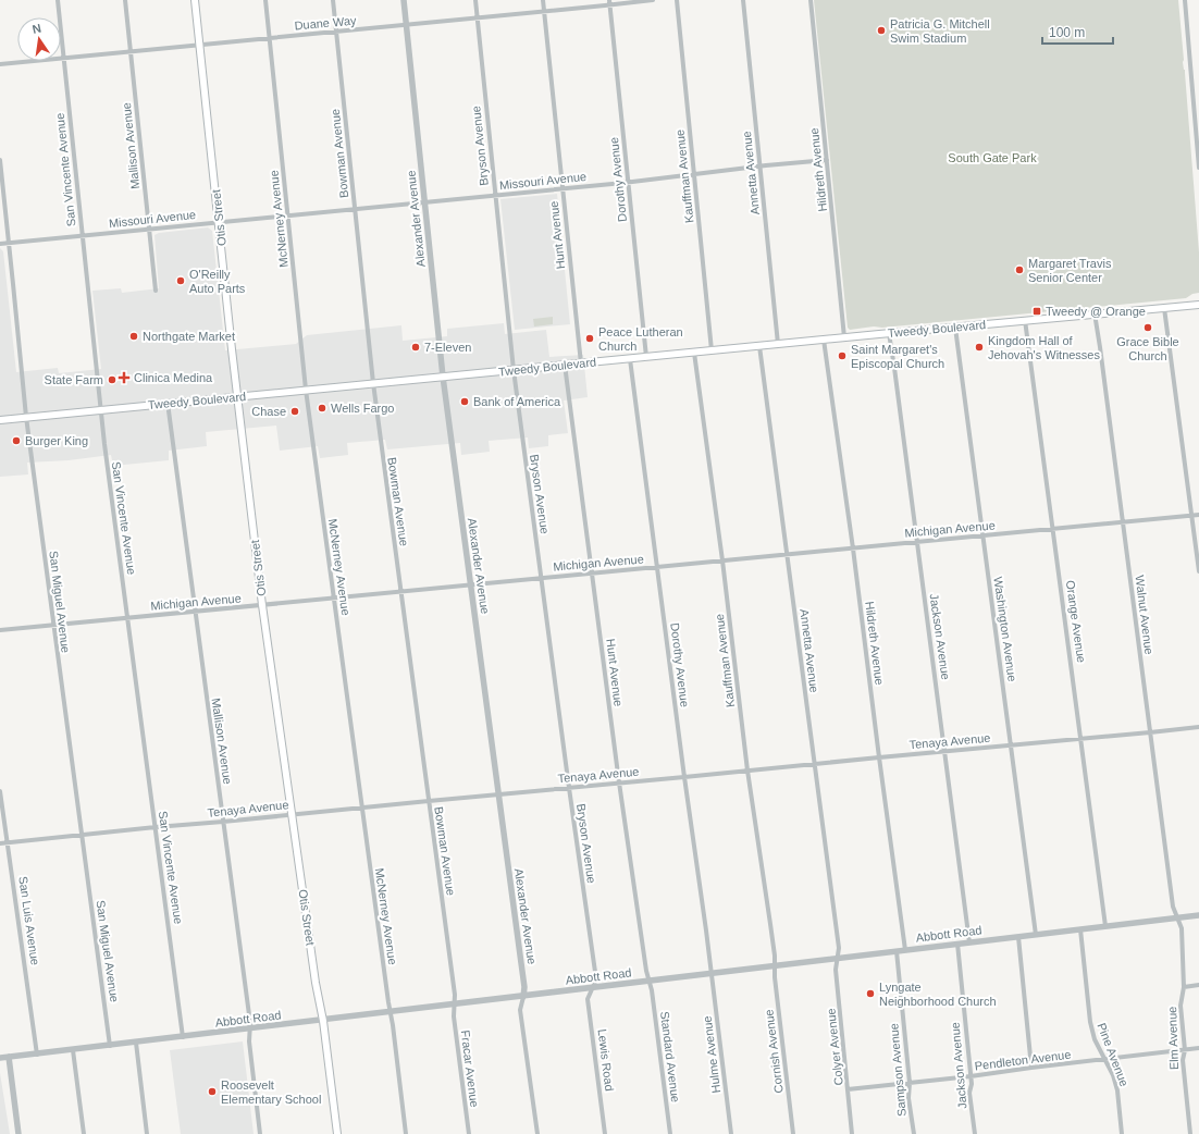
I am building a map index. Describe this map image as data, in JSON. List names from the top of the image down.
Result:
{
  "streets": {
    "main road": ["Otis Street", "Tweedy Boulevard"],
    "street": [
      "Duane Way",
      "Mallison Avenue",
      "Bryson Avenue",
      "Bowman Avenue",
      "San Vincente Avenue",
      "Hildreth Avenue",
      "Annetta Avenue",
      "Kauffman Avenue",
      "Dorothy Avenue",
      "Missouri Avenue",
      "McNerney Avenue",
      "Alexander Avenue",
      "Hunt Avenue",
      "Michigan Avenue",
      "San Miguel Avenue",
      "Walnut Avenue",
      "Orange Avenue",
      "Washington Avenue",
      "Jackson Avenue",
      "Tenaya Avenue",
      "San Luis Avenue",
      "Abbott Road",
      "Elm Avenue",
      "Colyer Avenue",
      "Cornish Avenue",
      "Hulme Avenue",
      "Pine Avenue",
      "Standard Avenue",
      "Lewis Road",
      "Pendleton Avenue",
      "Fracar Avenue",
      "Sampson Avenue"
    ]
  },
  "crossings": [
    ["Duane Way", "Mallison Avenue"],
    ["Duane Way", "Bryson Avenue"],
    ["Duane Way", "Bowman Avenue"],
    ["Duane Way", "San Vincente Avenue"],
    ["Duane Way", "Dorothy Avenue"],
    ["Duane Way", "Otis Street"],
    ["Duane Way", "McNerney Avenue"],
    ["Duane Way", "Alexander Avenue"],
    ["Duane Way", "Hunt Avenue"],
    ["Mallison Avenue", "Missouri Avenue"],
    ["Mallison Avenue", "Tweedy Boulevard"],
    ["Mallison Avenue", "Michigan Avenue"],
    ["Mallison Avenue", "Tenaya Avenue"],
    ["Mallison Avenue", "Abbott Road"],
    ["Bryson Avenue", "Missouri Avenue"],
    ["Bryson Avenue", "Tweedy Boulevard"],
    ["Bryson Avenue", "Michigan Avenue"],
    ["Bryson Avenue", "Tenaya Avenue"],
    ["Bryson Avenue", "Abbott Road"],
    ["Bryson Avenue", "Lewis Road"],
    ["Bowman Avenue", "Missouri Avenue"],
    ["Bowman Avenue", "Tweedy Boulevard"],
    ["Bowman Avenue", "Michigan Avenue"],
    ["Bowman Avenue", "Tenaya Avenue"],
    ["Bowman Avenue", "Abbott Road"],
    ["Bowman Avenue", "Fracar Avenue"],
    ["San Vincente Avenue", "Missouri Avenue"],
    ["San Vincente Avenue", "Tweedy Boulevard"],
    ["San Vincente Avenue", "Michigan Avenue"],
    ["San Vincente Avenue", "Tenaya Avenue"],
    ["San Vincente Avenue", "Abbott Road"],
    ["Hildreth Avenue", "Missouri Avenue"],
    ["Hildreth Avenue", "Tweedy Boulevard"],
    ["Hildreth Avenue", "Michigan Avenue"],
    ["Hildreth Avenue", "Tenaya Avenue"],
    ["Hildreth Avenue", "Abbott Road"],
    ["Annetta Avenue", "Missouri Avenue"],
    ["Annetta Avenue", "Tweedy Boulevard"],
    ["Annetta Avenue", "Michigan Avenue"],
    ["Annetta Avenue", "Tenaya Avenue"],
    ["Annetta Avenue", "Abbott Road"],
    ["Annetta Avenue", "Colyer Avenue"],
    ["Kauffman Avenue", "Missouri Avenue"],
    ["Kauffman Avenue", "Tweedy Boulevard"],
    ["Kauffman Avenue", "Michigan Avenue"],
    ["Kauffman Avenue", "Tenaya Avenue"],
    ["Kauffman Avenue", "Abbott Road"],
    ["Kauffman Avenue", "Cornish Avenue"],
    ["Dorothy Avenue", "Missouri Avenue"],
    ["Dorothy Avenue", "Tweedy Boulevard"],
    ["Dorothy Avenue", "Michigan Avenue"],
    ["Dorothy Avenue", "Tenaya Avenue"],
    ["Dorothy Avenue", "Abbott Road"],
    ["Dorothy Avenue", "Hulme Avenue"],
    ["Missouri Avenue", "Otis Street"],
    ["Missouri Avenue", "McNerney Avenue"],
    ["Missouri Avenue", "Alexander Avenue"],
    ["Missouri Avenue", "Hunt Avenue"],
    ["Missouri Avenue", "San Miguel Avenue"],
    ["Otis Street", "Tweedy Boulevard"],
    ["Otis Street", "Michigan Avenue"],
    ["Otis Street", "Tenaya Avenue"],
    ["Otis Street", "Abbott Road"],
    ["McNerney Avenue", "Tweedy Boulevard"],
    ["McNerney Avenue", "Michigan Avenue"],
    ["McNerney Avenue", "Tenaya Avenue"],
    ["McNerney Avenue", "Abbott Road"],
    ["Alexander Avenue", "Tweedy Boulevard"],
    ["Alexander Avenue", "Michigan Avenue"],
    ["Alexander Avenue", "Tenaya Avenue"],
    ["Alexander Avenue", "Abbott Road"],
    ["Hunt Avenue", "Tweedy Boulevard"],
    ["Hunt Avenue", "Michigan Avenue"],
    ["Hunt Avenue", "Tenaya Avenue"],
    ["Hunt Avenue", "Abbott Road"],
    ["Hunt Avenue", "Standard Avenue"],
    ["Tweedy Boulevard", "San Miguel Avenue"],
    ["Tweedy Boulevard", "Walnut Avenue"],
    ["Tweedy Boulevard", "Orange Avenue"],
    ["Tweedy Boulevard", "Washington Avenue"],
    ["Tweedy Boulevard", "Jackson Avenue"],
    ["Michigan Avenue", "San Miguel Avenue"],
    ["Michigan Avenue", "Walnut Avenue"],
    ["Michigan Avenue", "Orange Avenue"],
    ["Michigan Avenue", "Washington Avenue"],
    ["Michigan Avenue", "Jackson Avenue"],
    ["San Miguel Avenue", "Tenaya Avenue"],
    ["San Miguel Avenue", "Abbott Road"],
    ["Walnut Avenue", "Tenaya Avenue"],
    ["Walnut Avenue", "Abbott Road"],
    ["Walnut Avenue", "Elm Avenue"],
    ["Orange Avenue", "Tenaya Avenue"],
    ["Orange Avenue", "Abbott Road"],
    ["Washington Avenue", "Tenaya Avenue"],
    ["Washington Avenue", "Abbott Road"],
    ["Jackson Avenue", "Tenaya Avenue"],
    ["Jackson Avenue", "Abbott Road"],
    ["Jackson Avenue", "Pendleton Avenue"],
    ["Tenaya Avenue", "San Luis Avenue"],
    ["San Luis Avenue", "Abbott Road"],
    ["Abbott Road", "Elm Avenue"],
    ["Abbott Road", "Colyer Avenue"],
    ["Abbott Road", "Cornish Avenue"],
    ["Abbott Road", "Hulme Avenue"],
    ["Abbott Road", "Pine Avenue"],
    ["Abbott Road", "Standard Avenue"],
    ["Abbott Road", "Lewis Road"],
    ["Abbott Road", "Fracar Avenue"],
    ["Abbott Road", "Sampson Avenue"],
    ["Elm Avenue", "Pendleton Avenue"],
    ["Colyer Avenue", "Pendleton Avenue"],
    ["Pine Avenue", "Pendleton Avenue"],
    ["Pendleton Avenue", "Sampson Avenue"]
  ],
  "parks": ["South Gate Park"],
  "places": {
    "other": [
      "Patricia G. Mitchell Swim Stadium",
      "Margaret Travis Senior Center",
      "O'Reilly Auto Parts",
      "Grace Bible Church",
      "Northgate Market",
      "Peace Lutheran Church",
      "7-Eleven",
      "Kingdom Hall of Jehovah's Witnesses",
      "Saint Margaret's Episcopal Church",
      "State Farm",
      "Bank of America",
      "Wells Fargo",
      "Chase",
      "Burger King",
      "Lyngate Neighborhood Church",
      "Roosevelt Elementary School"
    ],
    "transit": ["Tweedy @ Orange"],
    "health": ["Clinica Medina"]
  },
  "scale_bar": "100 m",
  "north": "top"
}
